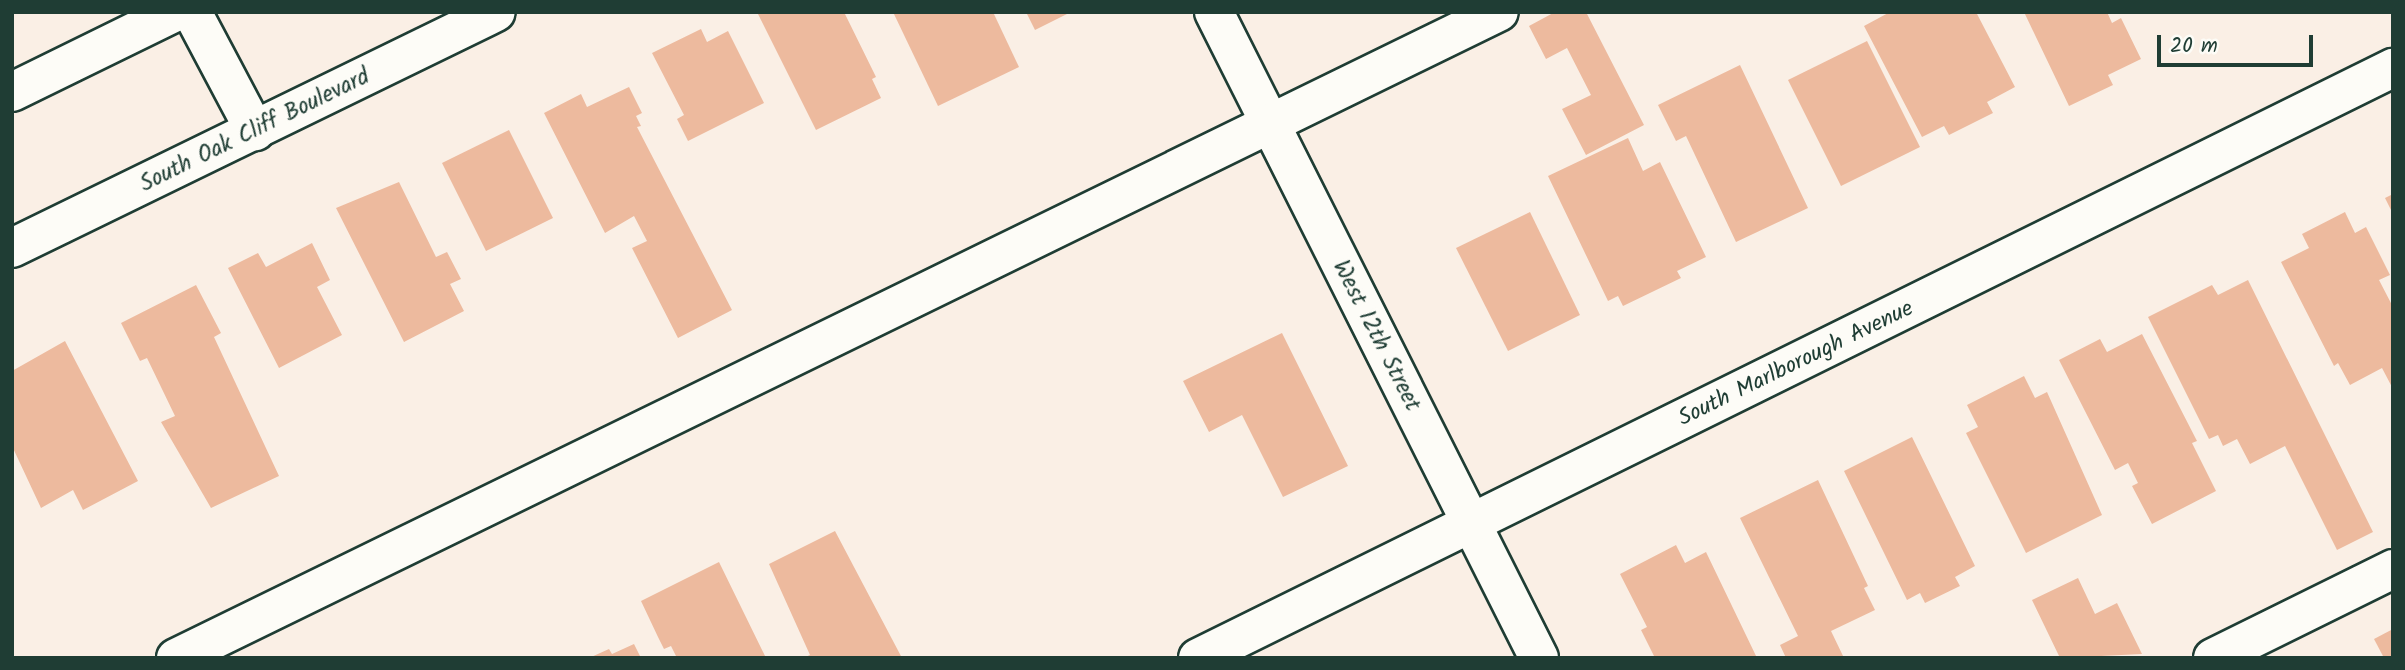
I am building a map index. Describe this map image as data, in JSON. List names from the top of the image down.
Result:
{
  "streets": {
    "street": ["South Oak Cliff Boulevard", "West 12th Street", "South Marlborough Avenue"]
  },
  "crossings": [
    ["West 12th Street", "South Marlborough Avenue"]
  ],
  "scale_bar": "20 m"
}
